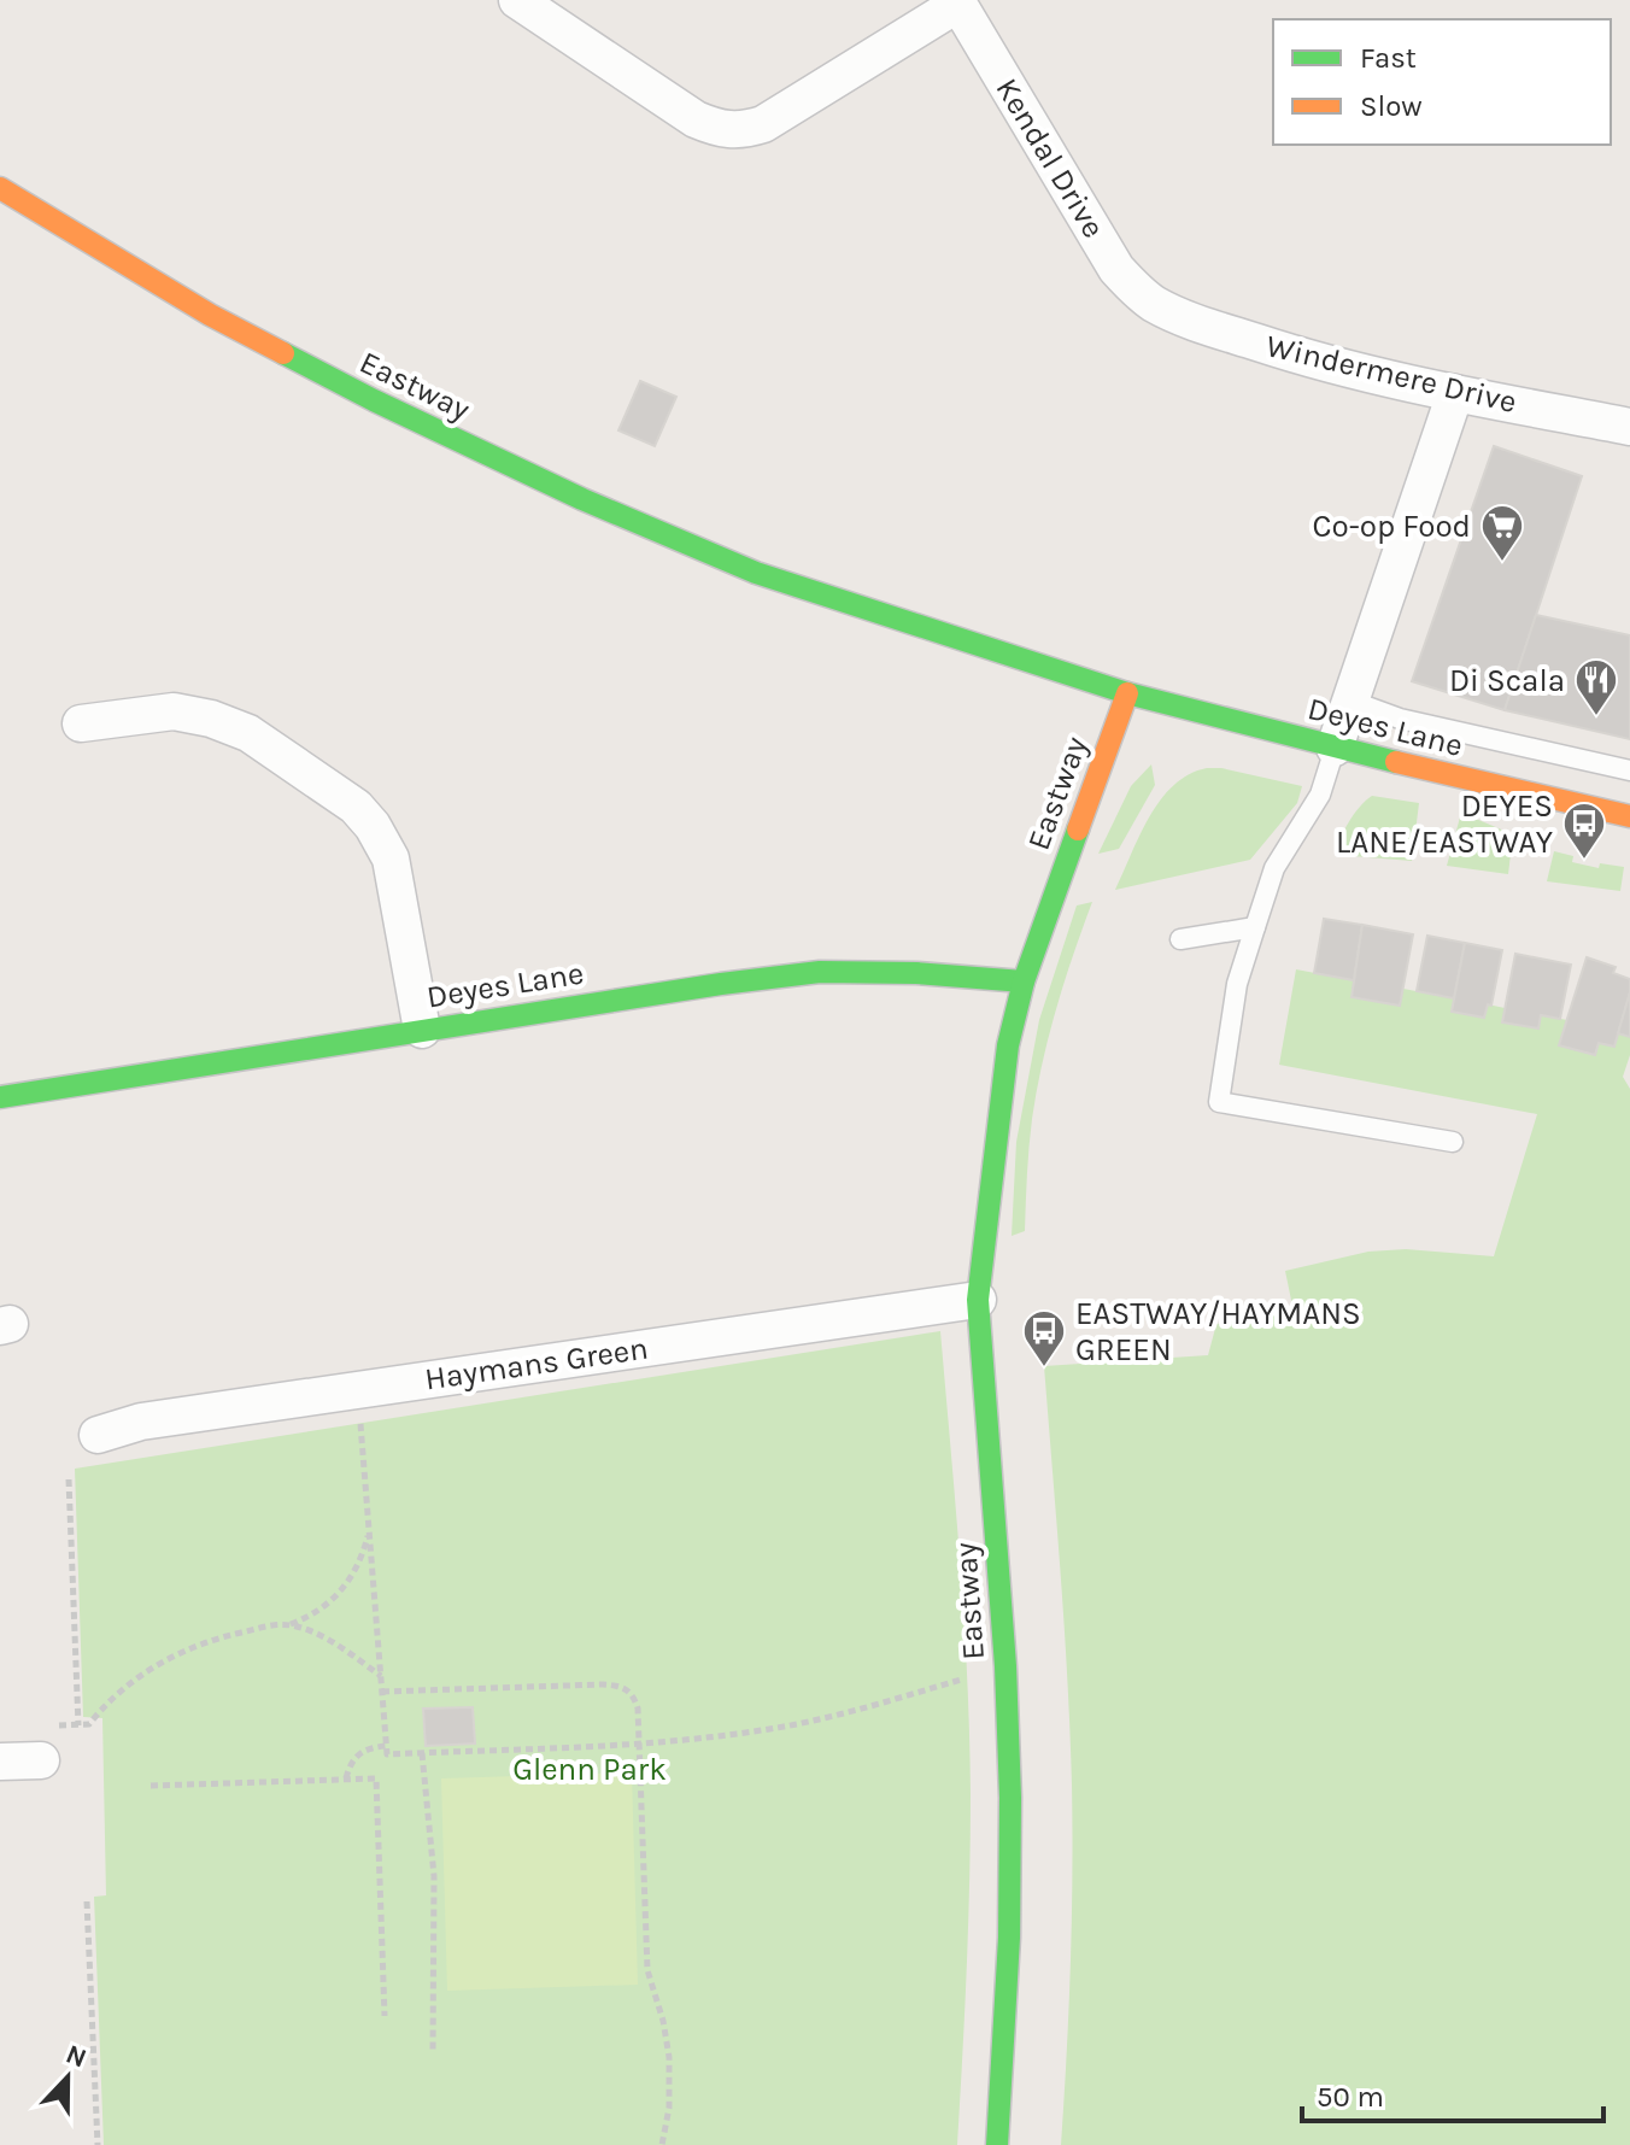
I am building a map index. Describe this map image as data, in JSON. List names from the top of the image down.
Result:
{
  "streets": {
    "street": [
      "Kendal Drive",
      "Windermere Drive",
      "Eastway",
      "Deyes Lane",
      "Haymans Green"
    ]
  },
  "crossings": [
    ["Kendal Drive", "Windermere Drive"],
    ["Eastway", "Deyes Lane"],
    ["Eastway", "Haymans Green"]
  ],
  "parks": ["Glenn Park"],
  "places": {
    "supermarket": ["Co-op Food"],
    "restaurant": ["Di Scala"],
    "bus stop": ["DEYES LANE/EASTWAY", "EASTWAY/HAYMANS GREEN"]
  },
  "legend": ["Fast", "Slow"],
  "scale_bar": "50 m",
  "north": "top"
}
